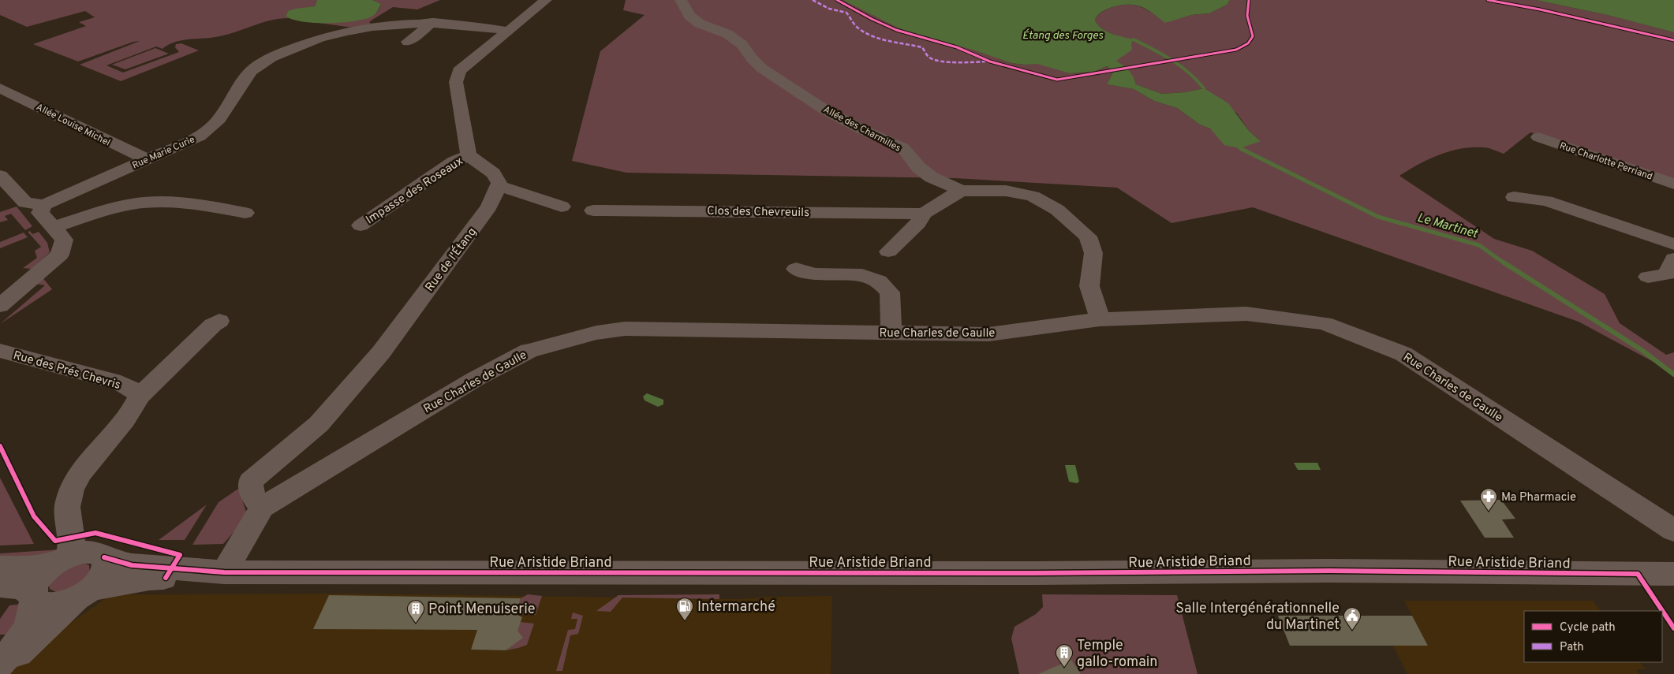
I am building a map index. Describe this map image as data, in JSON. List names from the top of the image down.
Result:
{
  "streets": {
    "street": [
      "Allée Louise Michel",
      "Allée des Charmilles",
      "Rue Marie Curie",
      "Rue Charlotte Perriand",
      "Impasse des Roseaux",
      "Clos des Chevreuils",
      "Rue de l'Étang",
      "Rue Charles de Gaulle",
      "Rue des Prés Chevris",
      "Rue Aristide Briand"
    ]
  },
  "crossings": [
    ["Allée Louise Michel", "Rue Marie Curie"],
    ["Allée des Charmilles", "Clos des Chevreuils"],
    ["Allée des Charmilles", "Rue Charles de Gaulle"],
    ["Rue de l'Étang", "Rue Charles de Gaulle"],
    ["Rue Charles de Gaulle", "Rue Aristide Briand"]
  ],
  "water": ["Étang des Forges", "Le Martinet"],
  "places": {
    "pharmacy": ["Ma Pharmacie"],
    "fuel station": ["Intermarché"],
    "building": ["Point Menuiserie", "Temple gallo-romain"],
    "public building": ["Salle Intergénérationnelle du Martinet"]
  },
  "legend": ["Cycle path", "Path"]
}
